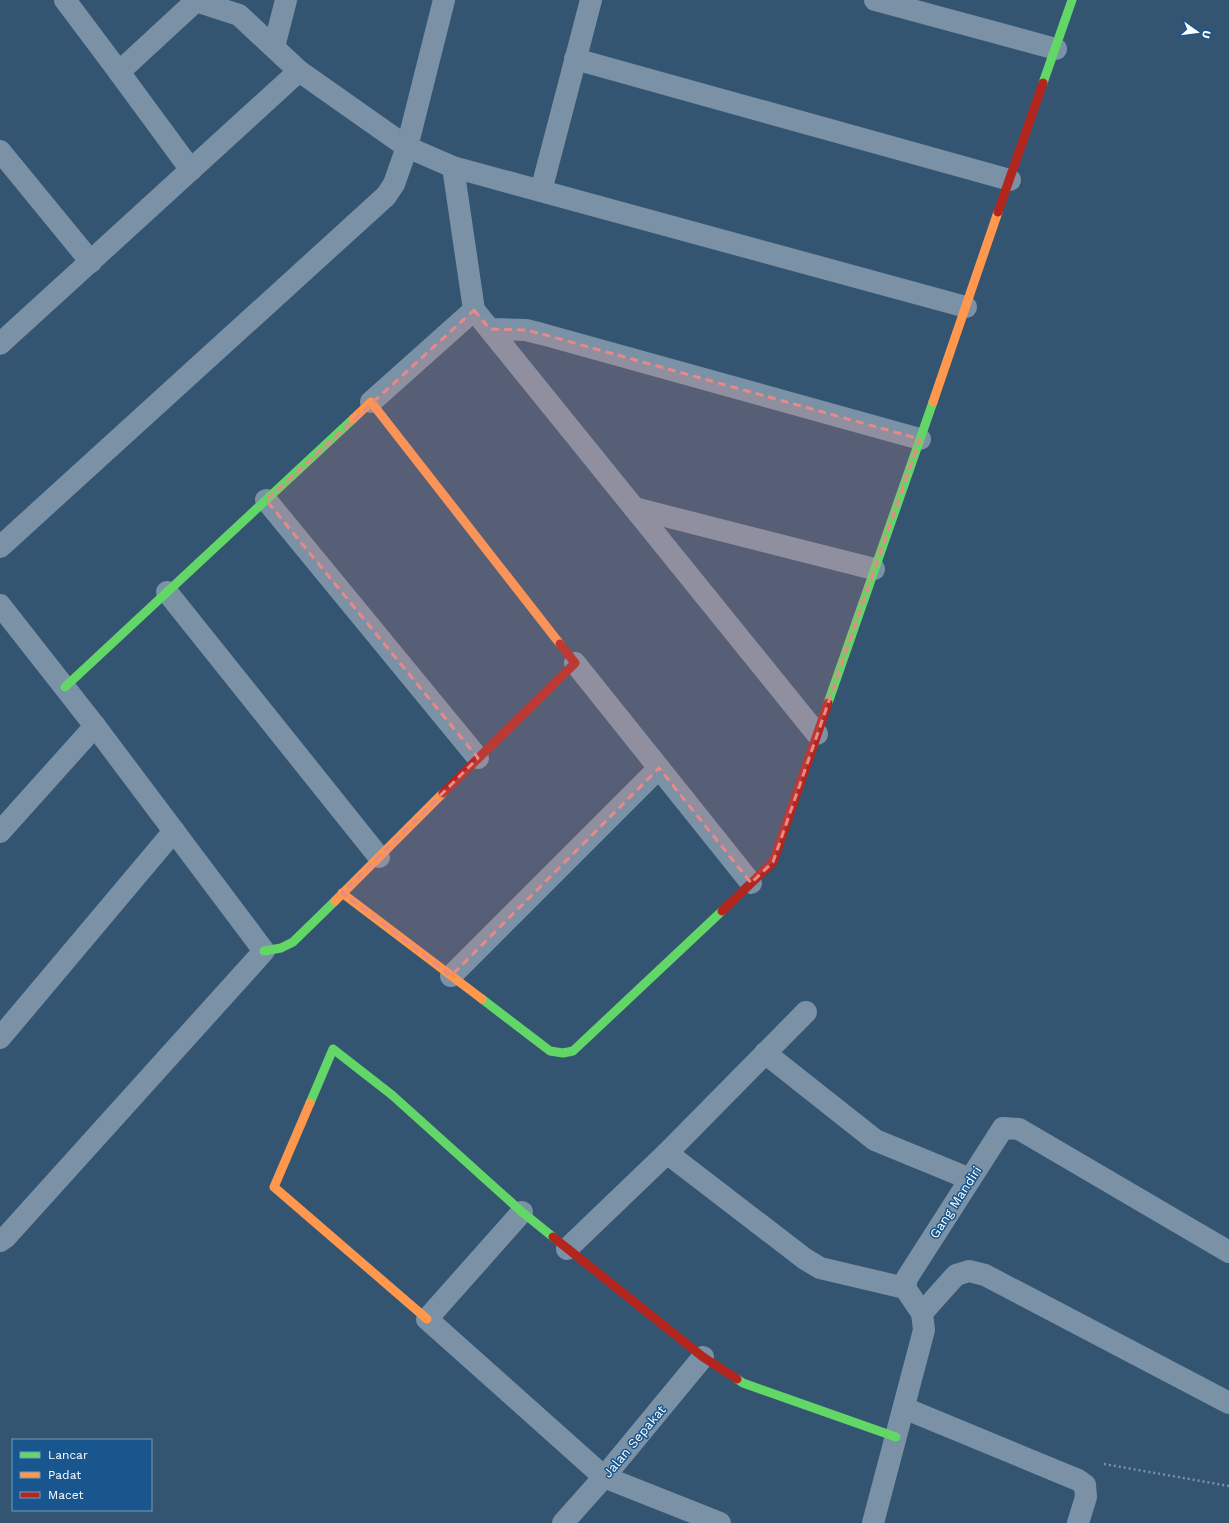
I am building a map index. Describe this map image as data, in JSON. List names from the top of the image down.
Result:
{
  "streets": {
    "street": ["Gang Mandiri", "Jalan Sepakat"]
  },
  "legend": ["Lancar", "Padat", "Macet"],
  "north": "right"
}
